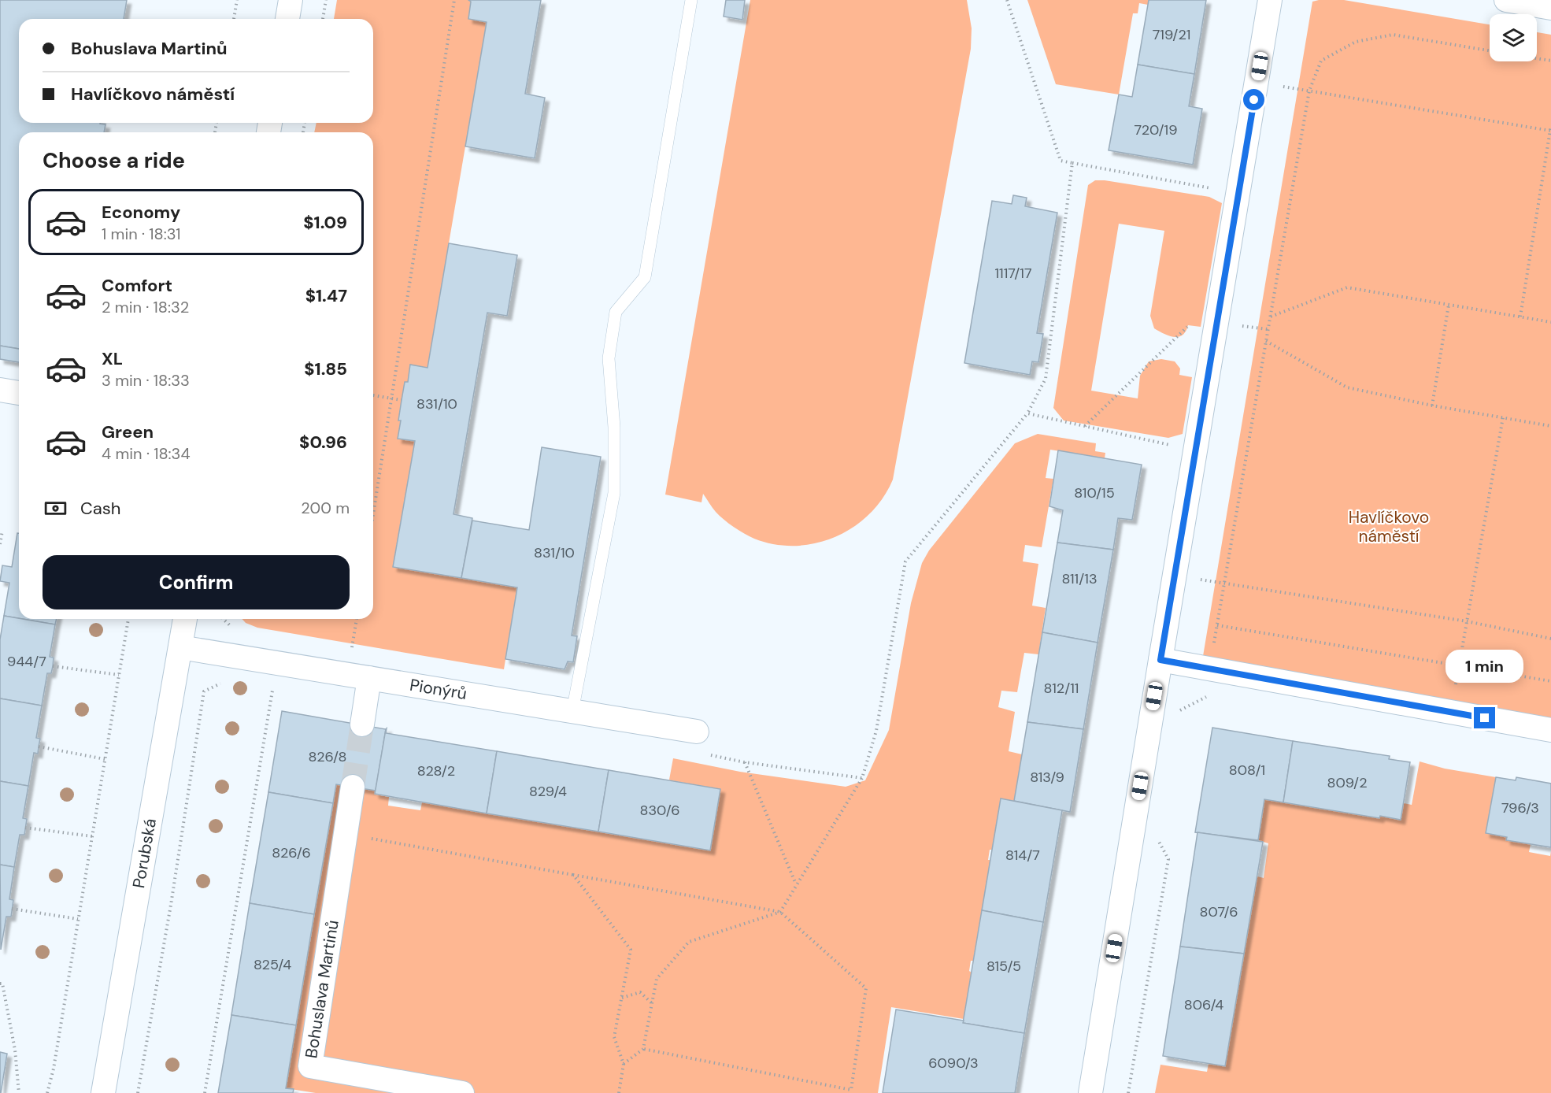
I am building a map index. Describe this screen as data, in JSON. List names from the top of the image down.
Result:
{
  "streets": {
    "street": ["Pionýrů", "Porubská", "Bohuslava Martinů"]
  },
  "crossings": [
    ["Pionýrů", "Porubská"]
  ],
  "parks": ["Havlíčkovo náměstí"],
  "house_numbers": [
    "719/21",
    "720/19",
    "1117/17",
    "831/10",
    "810/15",
    "831/10",
    "811/13",
    "944/7",
    "812/11",
    "826/8",
    "808/1",
    "828/2",
    "813/9",
    "809/2",
    "829/4",
    "796/3",
    "830/6",
    "826/6",
    "814/7",
    "807/6",
    "825/4",
    "815/5",
    "806/4",
    "6090/3"
  ],
  "page": {
    "banner": ["Bohuslava Martinů", "Havlíčkovo náměstí"],
    "heading": "Choose a ride",
    "list": [
      {
        "name": "Economy",
        "note": "1 min · 18:31",
        "value": "$1.09"
      },
      {
        "name": "Comfort",
        "note": "2 min · 18:32",
        "value": "$1.47"
      },
      {
        "name": "XL",
        "note": "3 min · 18:33",
        "value": "$1.85"
      },
      {
        "name": "Green",
        "note": "4 min · 18:34",
        "value": "$0.96"
      }
    ],
    "pay": ["Cash", "200 m"],
    "buttons": "Confirm",
    "bubble": "1 min"
  }
}
